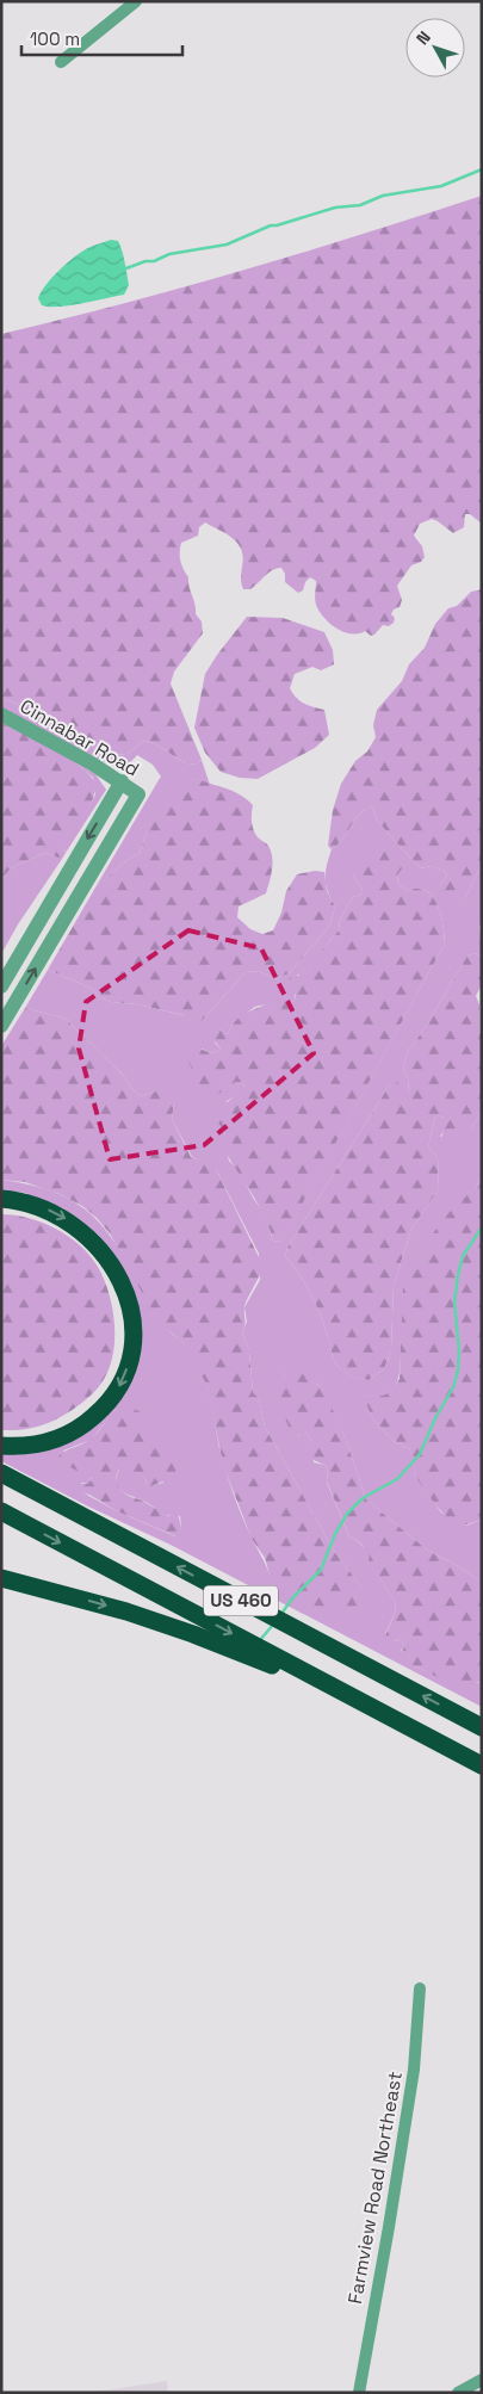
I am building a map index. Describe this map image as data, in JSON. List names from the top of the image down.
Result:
{
  "streets": {
    "highway": ["US 460"],
    "street": ["Cinnabar Road", "Farmview Road Northeast"]
  },
  "scale_bar": "100 m",
  "north": "top left"
}
